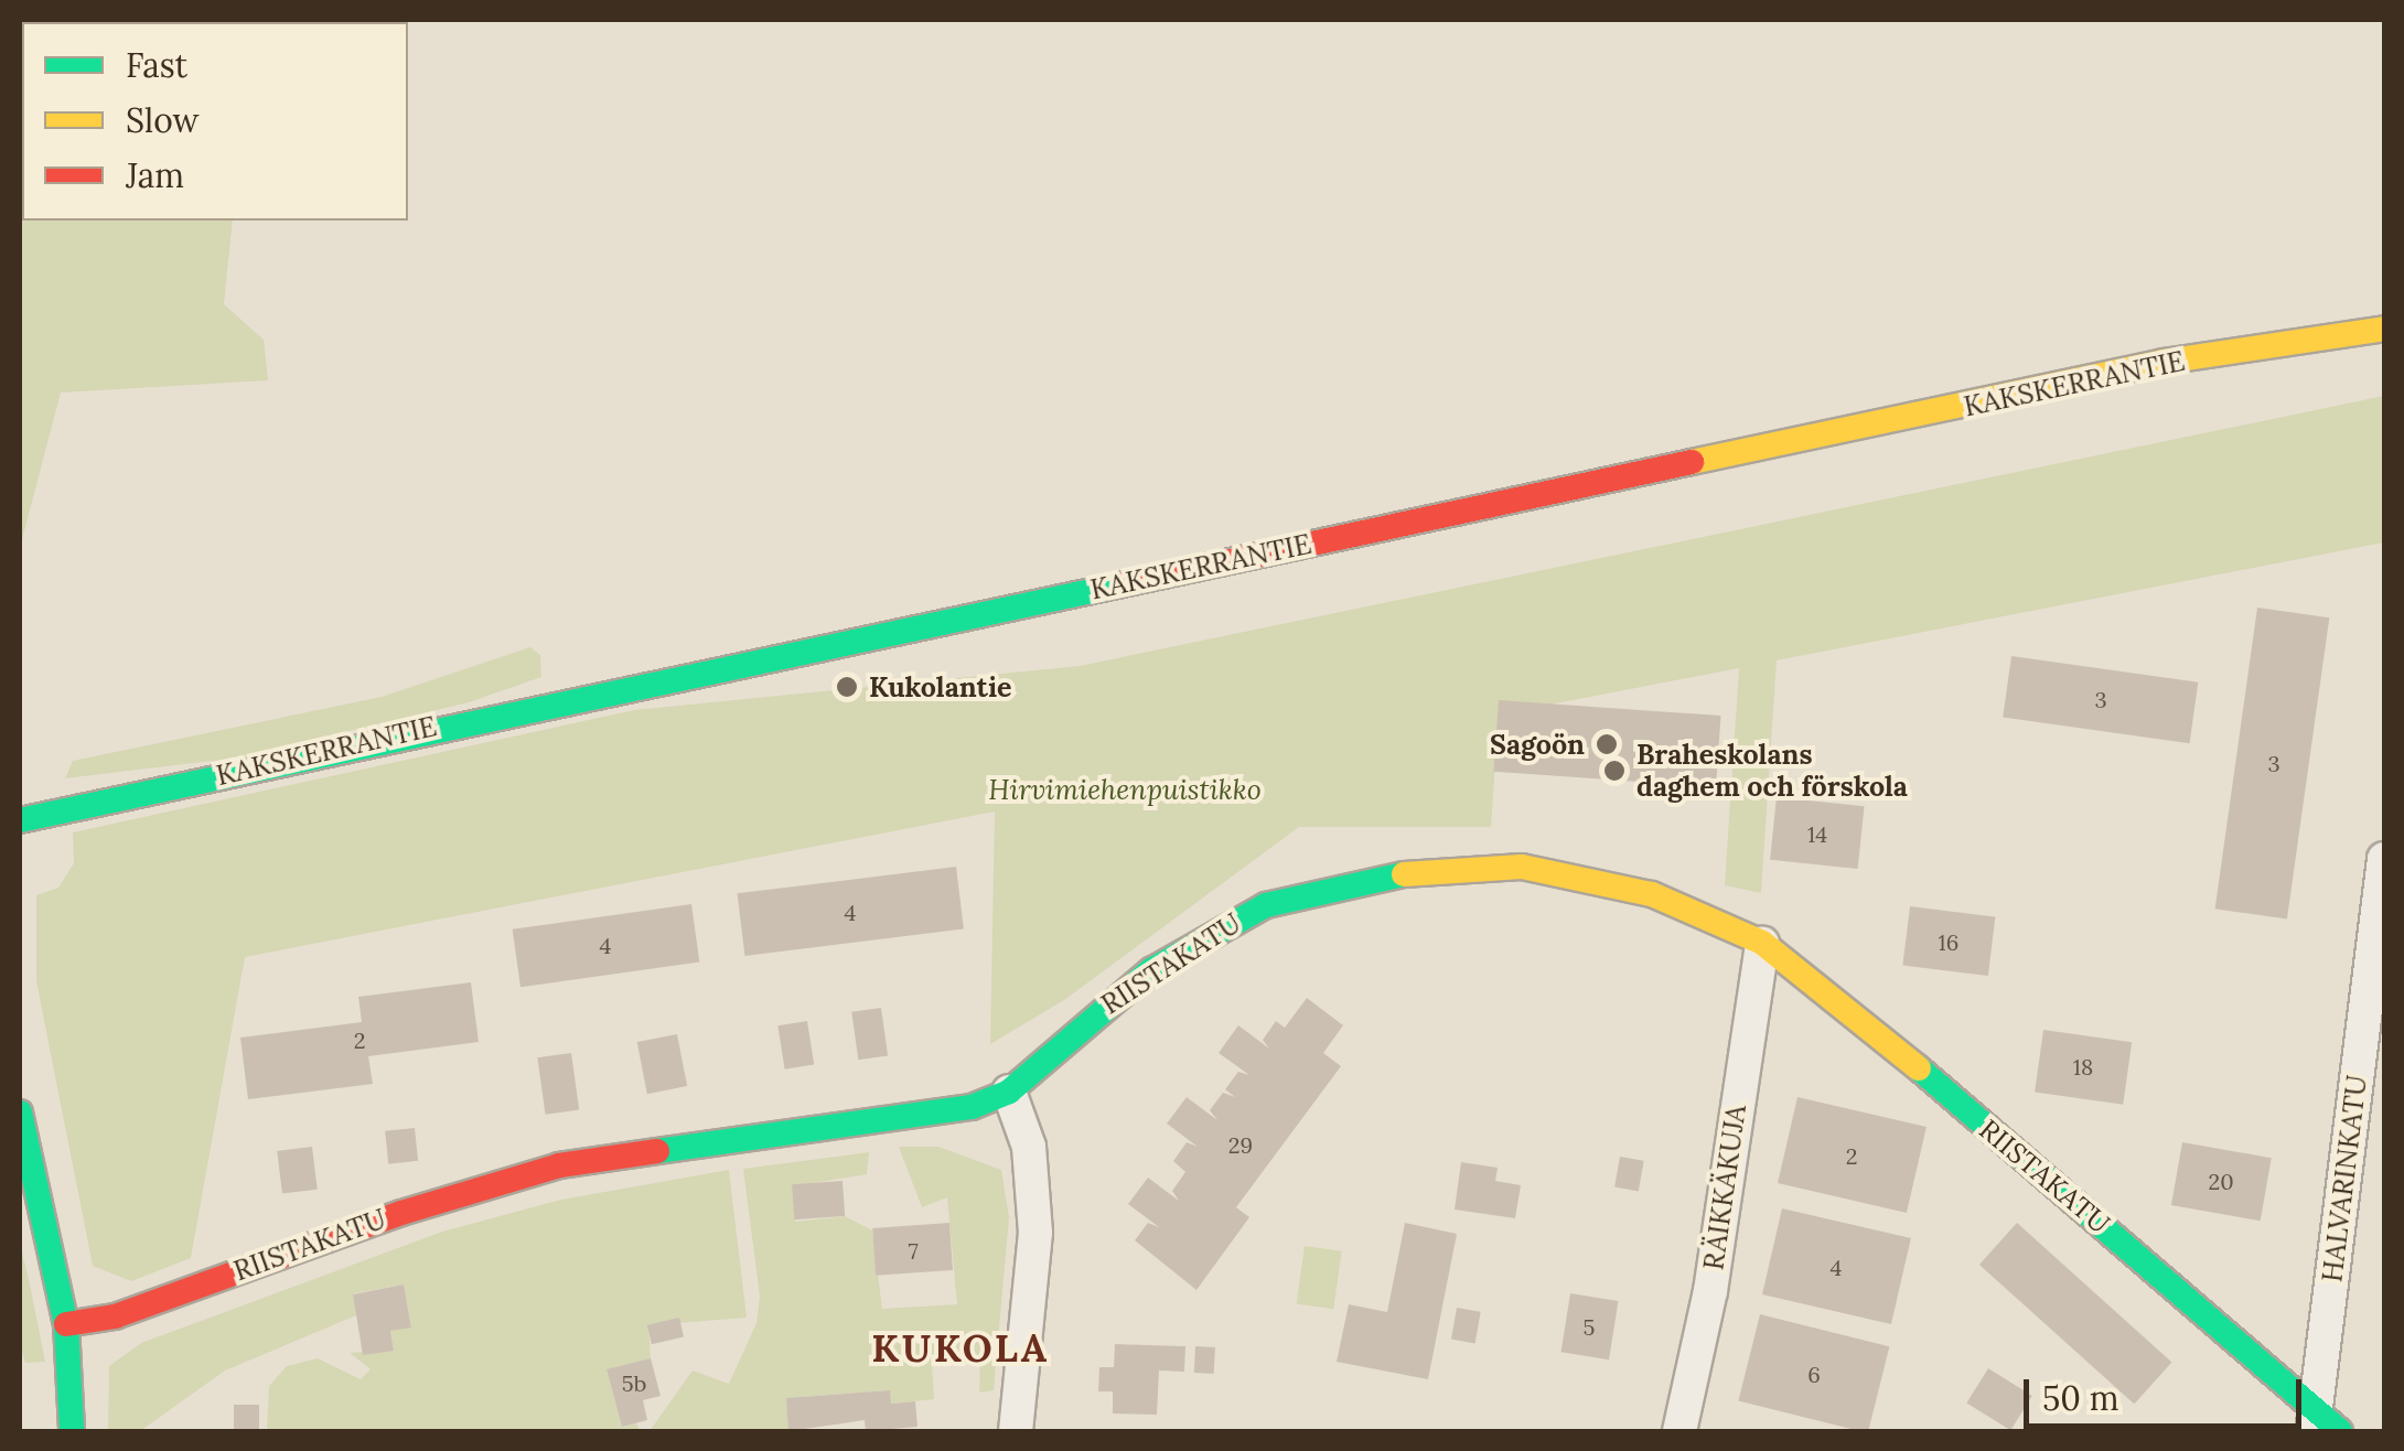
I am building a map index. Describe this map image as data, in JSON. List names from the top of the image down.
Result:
{
  "streets": {
    "street": [
      "KAKSKERRANTIE",
      "RIISTAKATU",
      "HALVARINKATU",
      "RÄIKKÄKUJA"
    ]
  },
  "crossings": [
    ["RIISTAKATU", "HALVARINKATU"],
    ["RIISTAKATU", "RÄIKKÄKUJA"]
  ],
  "districts": ["KUKOLA"],
  "parks": ["Hirvimiehenpuistikko"],
  "places": ["Kukolantie", "Sagoön", "Braheskolans daghem och förskola"],
  "house_numbers": [
    "3",
    "3",
    "14",
    "4",
    "16",
    "4",
    "2",
    "18",
    "29",
    "2",
    "20",
    "7",
    "4",
    "5",
    "6",
    "5b"
  ],
  "legend": ["Fast", "Slow", "Jam"],
  "scale_bar": "50 m"
}
